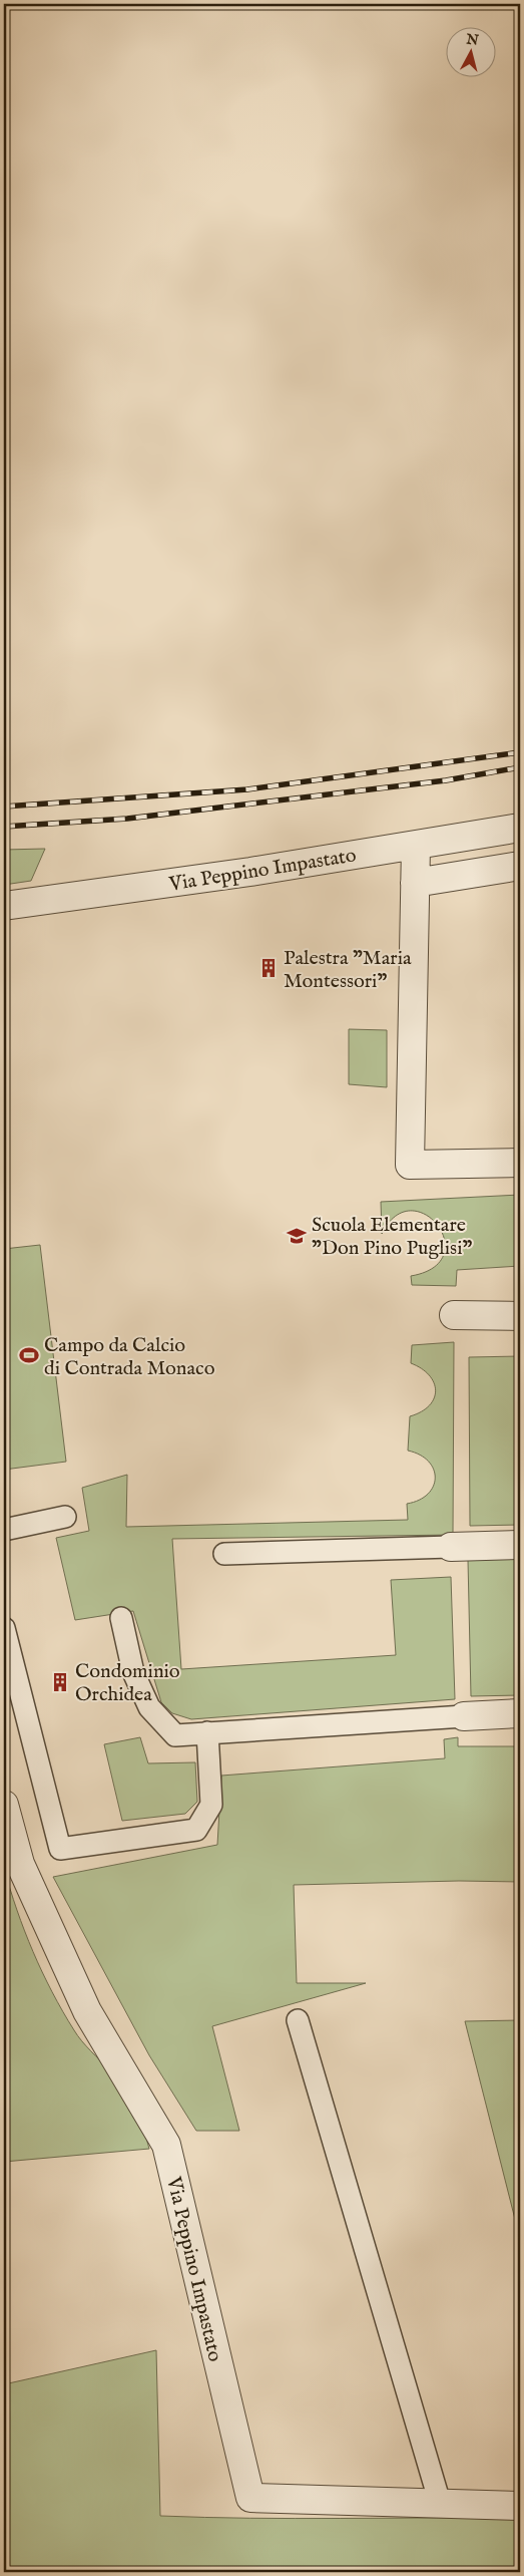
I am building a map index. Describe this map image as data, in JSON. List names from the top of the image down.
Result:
{
  "streets": {
    "street": ["Via Peppino Impastato"]
  },
  "places": {
    "building": ["Palestra \"Maria Montessori\"", "Condominio Orchidea"],
    "school or university": ["Scuola Elementare \"Don Pino Puglisi\""],
    "sports": ["Campo da Calcio di Contrada Monaco"]
  },
  "north": "top"
}
